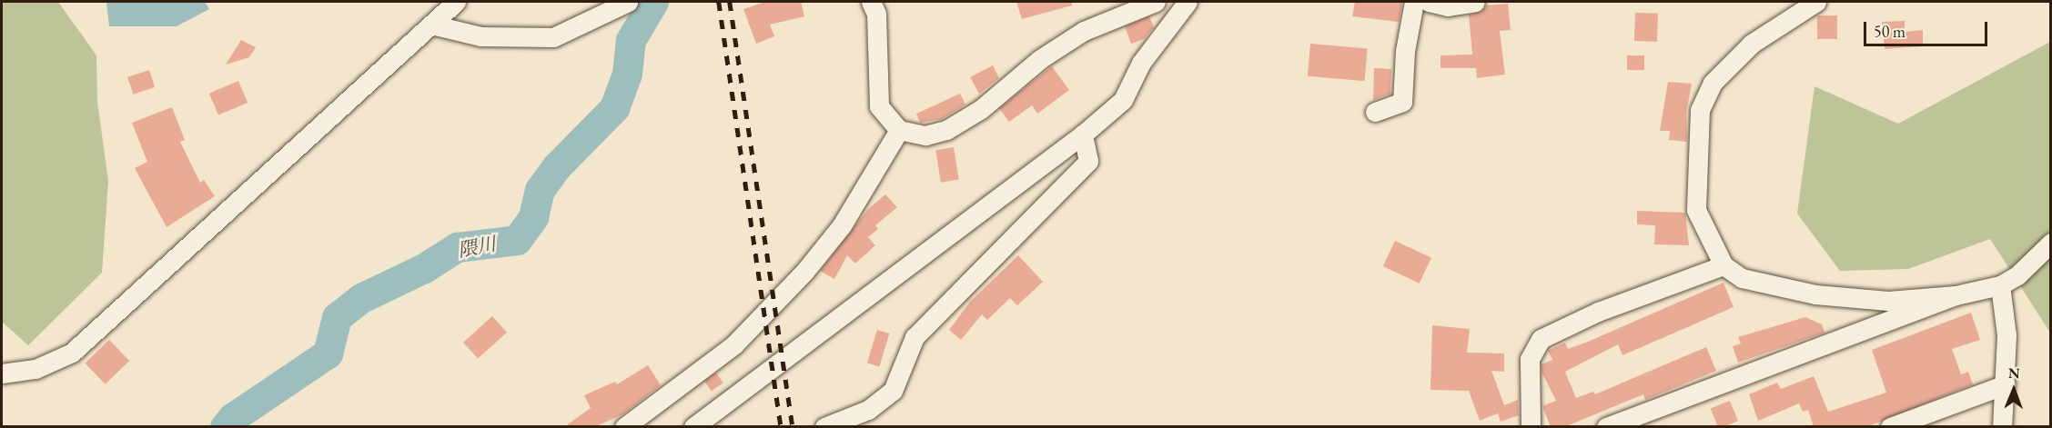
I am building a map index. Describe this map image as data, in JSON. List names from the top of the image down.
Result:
{
  "water": ["隈川"],
  "scale_bar": "50 m",
  "north": "top"
}
